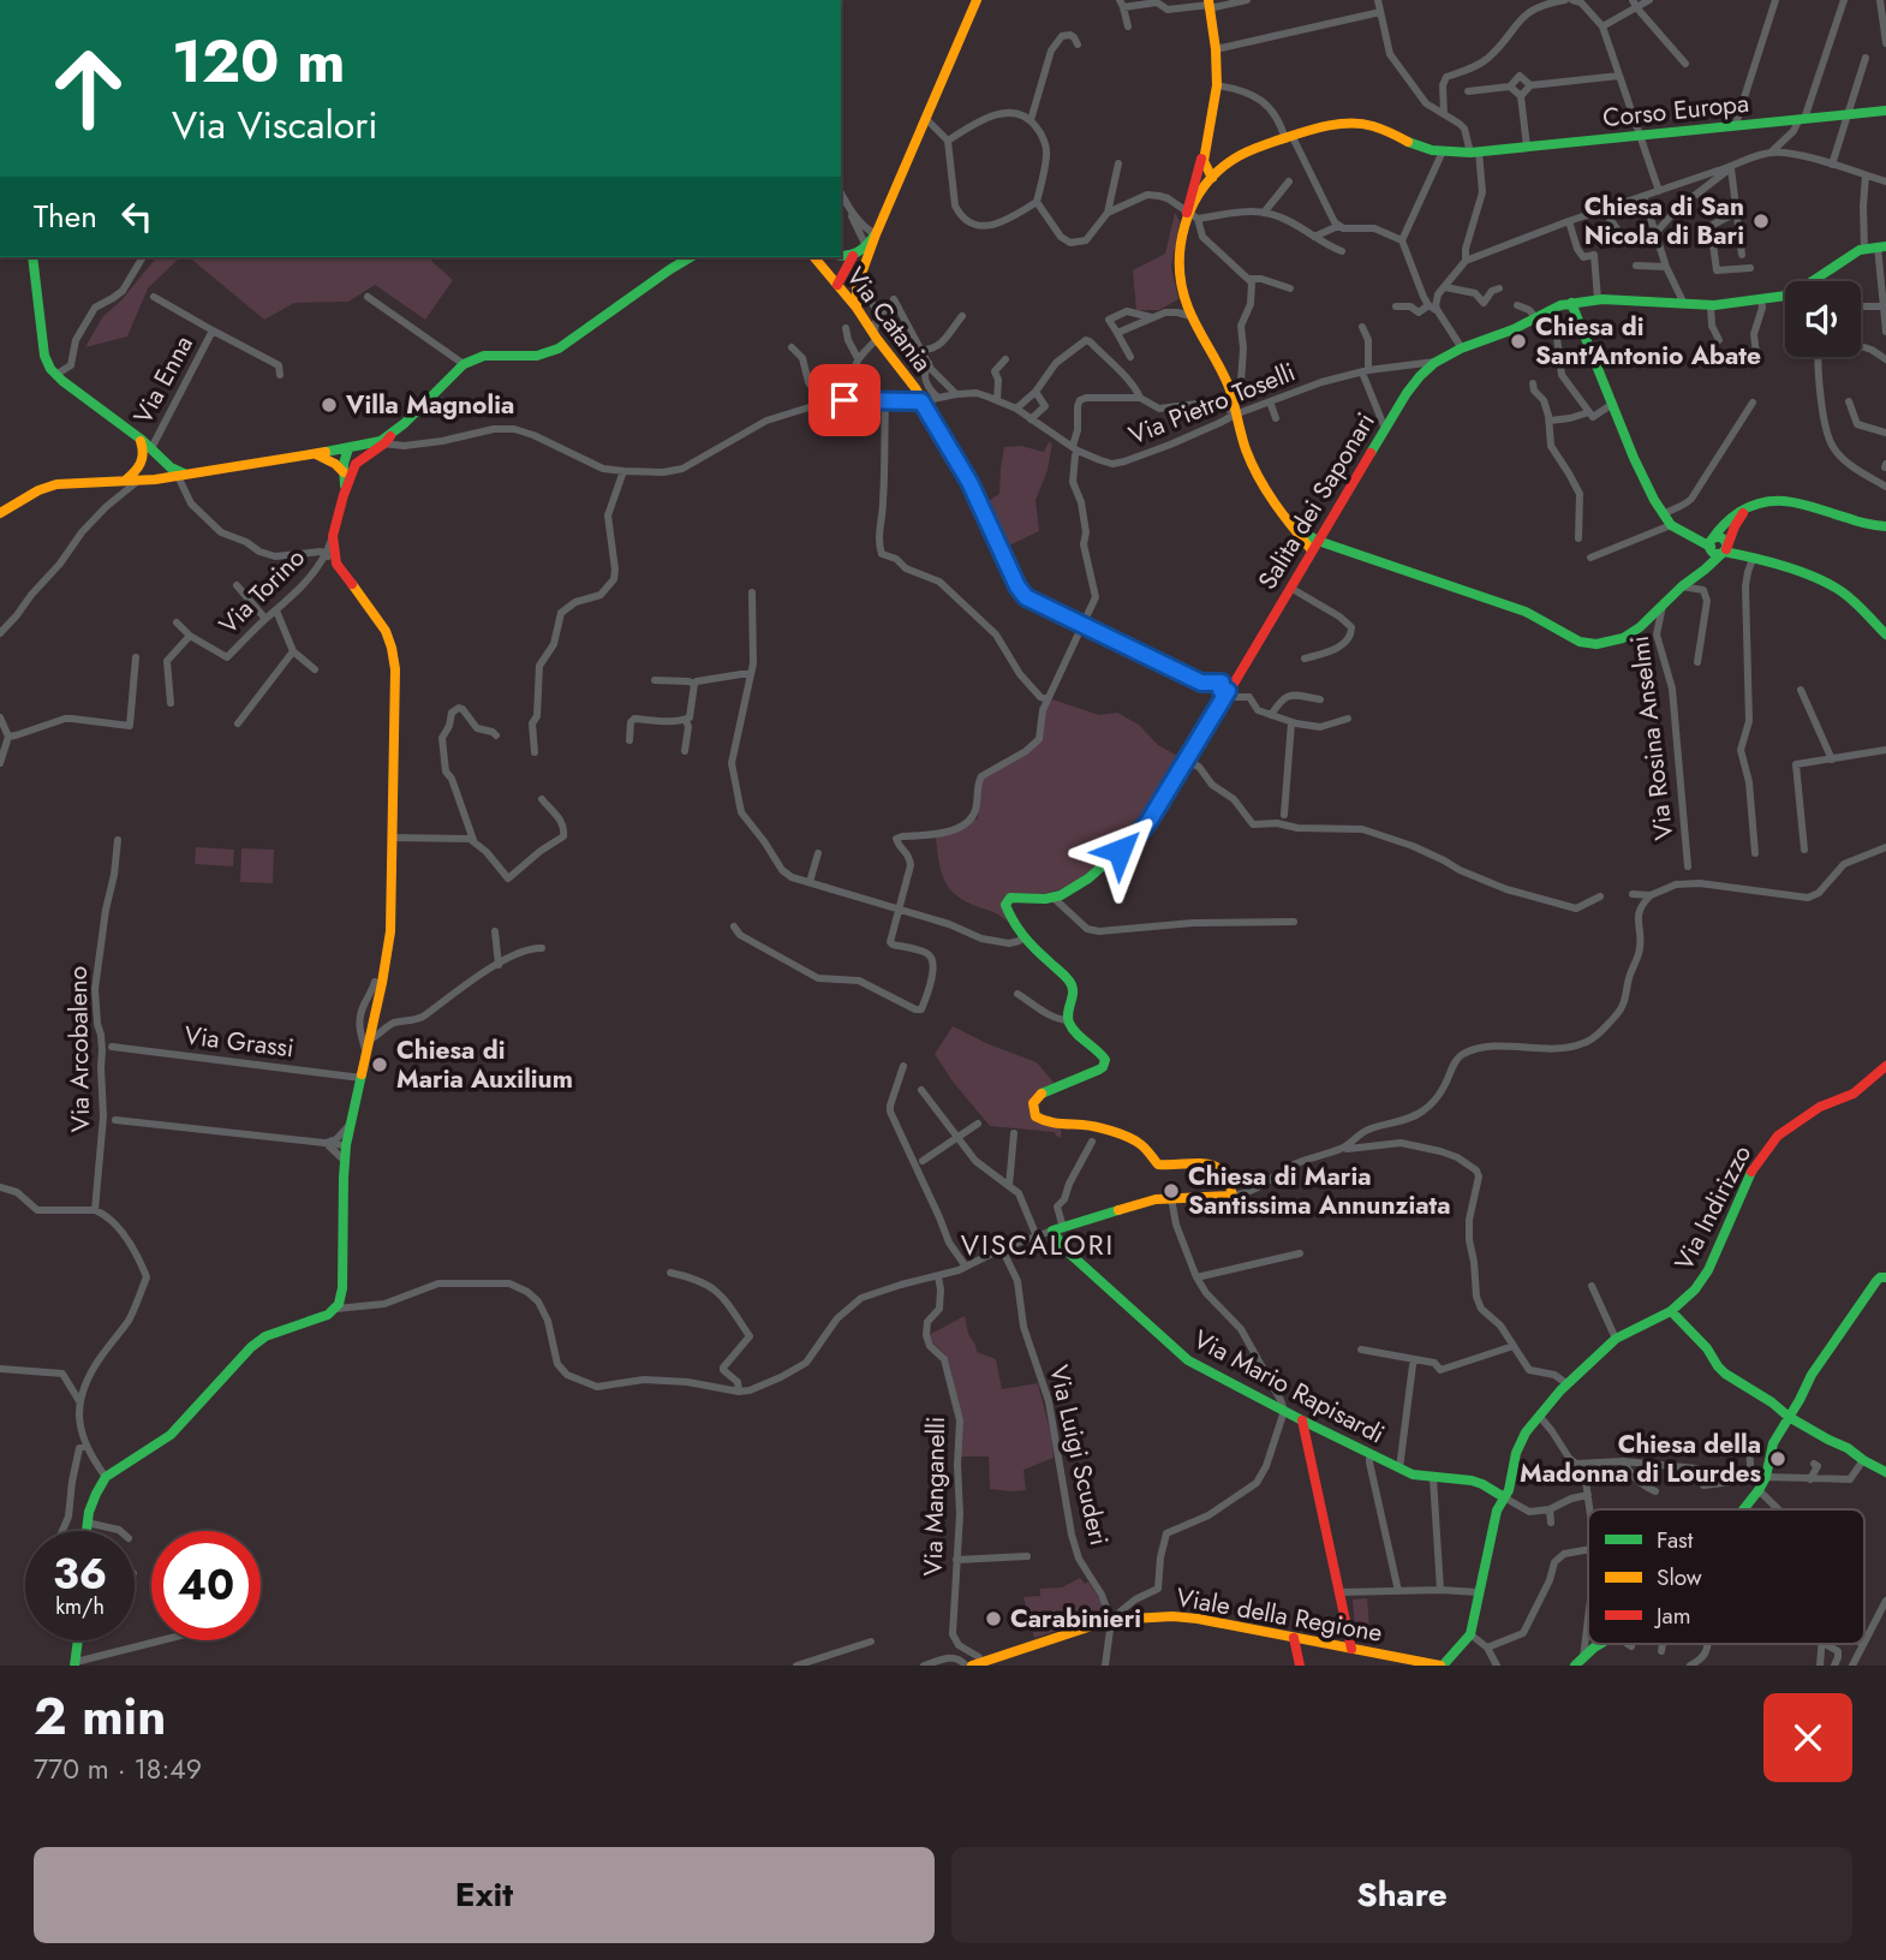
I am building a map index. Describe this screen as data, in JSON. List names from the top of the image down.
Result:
{
  "streets": {
    "street": [
      "Corso Europa",
      "Via Catania",
      "Via Enna",
      "Via Pietro Toselli",
      "Salita dei Saponari",
      "Via Torino",
      "Via Rosina Anselmi",
      "Via Grassi",
      "Via Arcobaleno",
      "Via Indirizzo",
      "Via Mario Rapisardi",
      "Via Luigi Scuderi",
      "Via Manganelli",
      "Viale della Regione"
    ]
  },
  "crossings": [
    ["Via Catania", "Via Pietro Toselli"],
    ["Via Catania", "Salita dei Saponari"],
    ["Via Pietro Toselli", "Salita dei Saponari"],
    ["Via Indirizzo", "Via Mario Rapisardi"],
    ["Via Luigi Scuderi", "Viale della Regione"],
    ["Via Manganelli", "Viale della Regione"]
  ],
  "districts": ["VISCALORI"],
  "places": [
    "Chiesa di San Nicola di Bari",
    "Chiesa di Sant'Antonio Abate",
    "Villa Magnolia",
    "Chiesa di Maria Auxilium",
    "Chiesa di Maria Santissima Annunziata",
    "Chiesa della Madonna di Lourdes",
    "Carabinieri"
  ],
  "legend": ["Fast", "Slow", "Jam"],
  "page": {
    "turn": ["120 m", "Via Viscalori"],
    "then": "Then",
    "speed": "36 km/h",
    "limit": "40",
    "heading": ["2 min", "770 m · 18:49"],
    "buttons": ["Exit", "Share"]
  }
}
